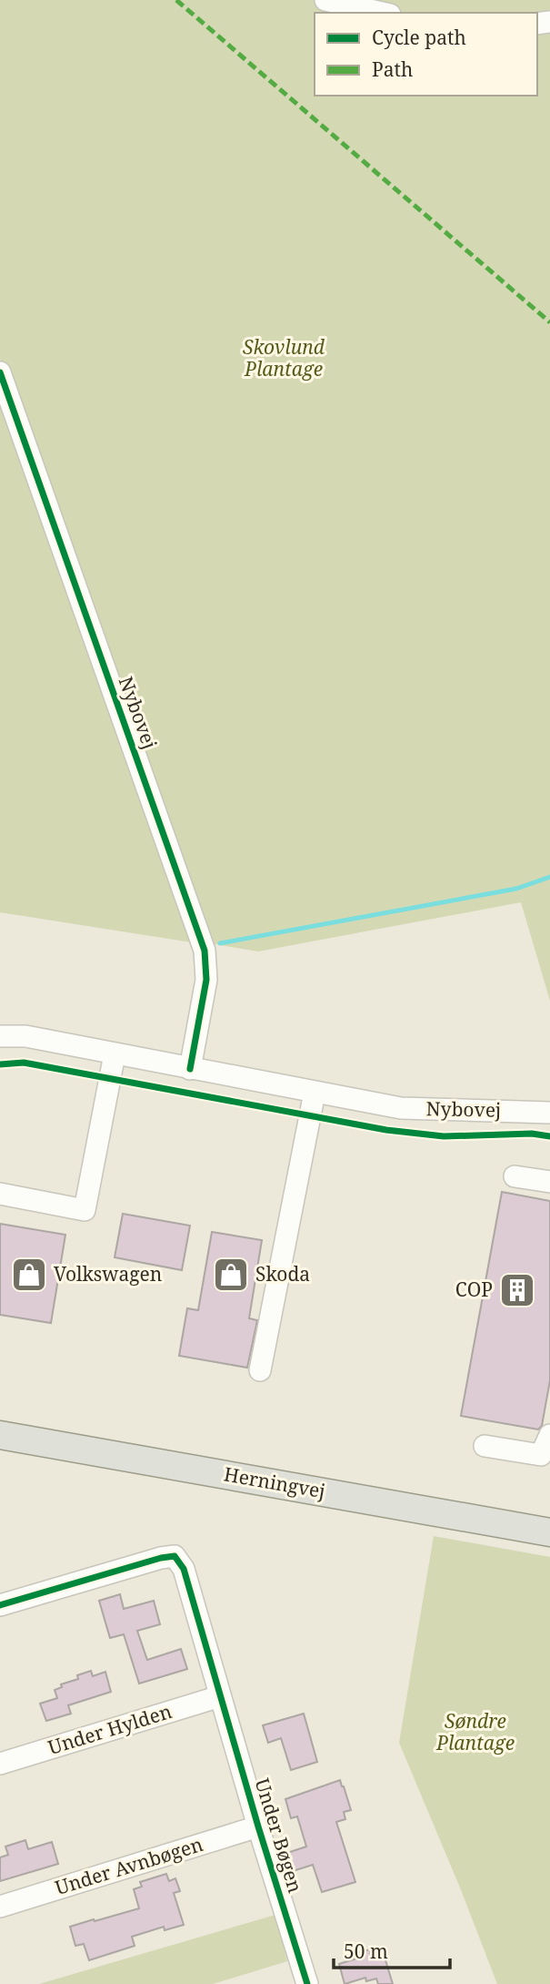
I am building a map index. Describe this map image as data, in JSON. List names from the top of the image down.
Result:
{
  "streets": {
    "main road": ["Herningvej"],
    "street": [
      "Nybovej",
      "Under Hylden",
      "Under Bøgen",
      "Under Avnbøgen"
    ]
  },
  "crossings": [
    ["Under Hylden", "Under Bøgen"],
    ["Under Bøgen", "Under Avnbøgen"]
  ],
  "parks": ["Skovlund Plantage", "Søndre Plantage"],
  "places": {
    "shop": ["Volkswagen", "Skoda"],
    "building": ["COP"]
  },
  "legend": ["Cycle path", "Path"],
  "scale_bar": "50 m"
}
